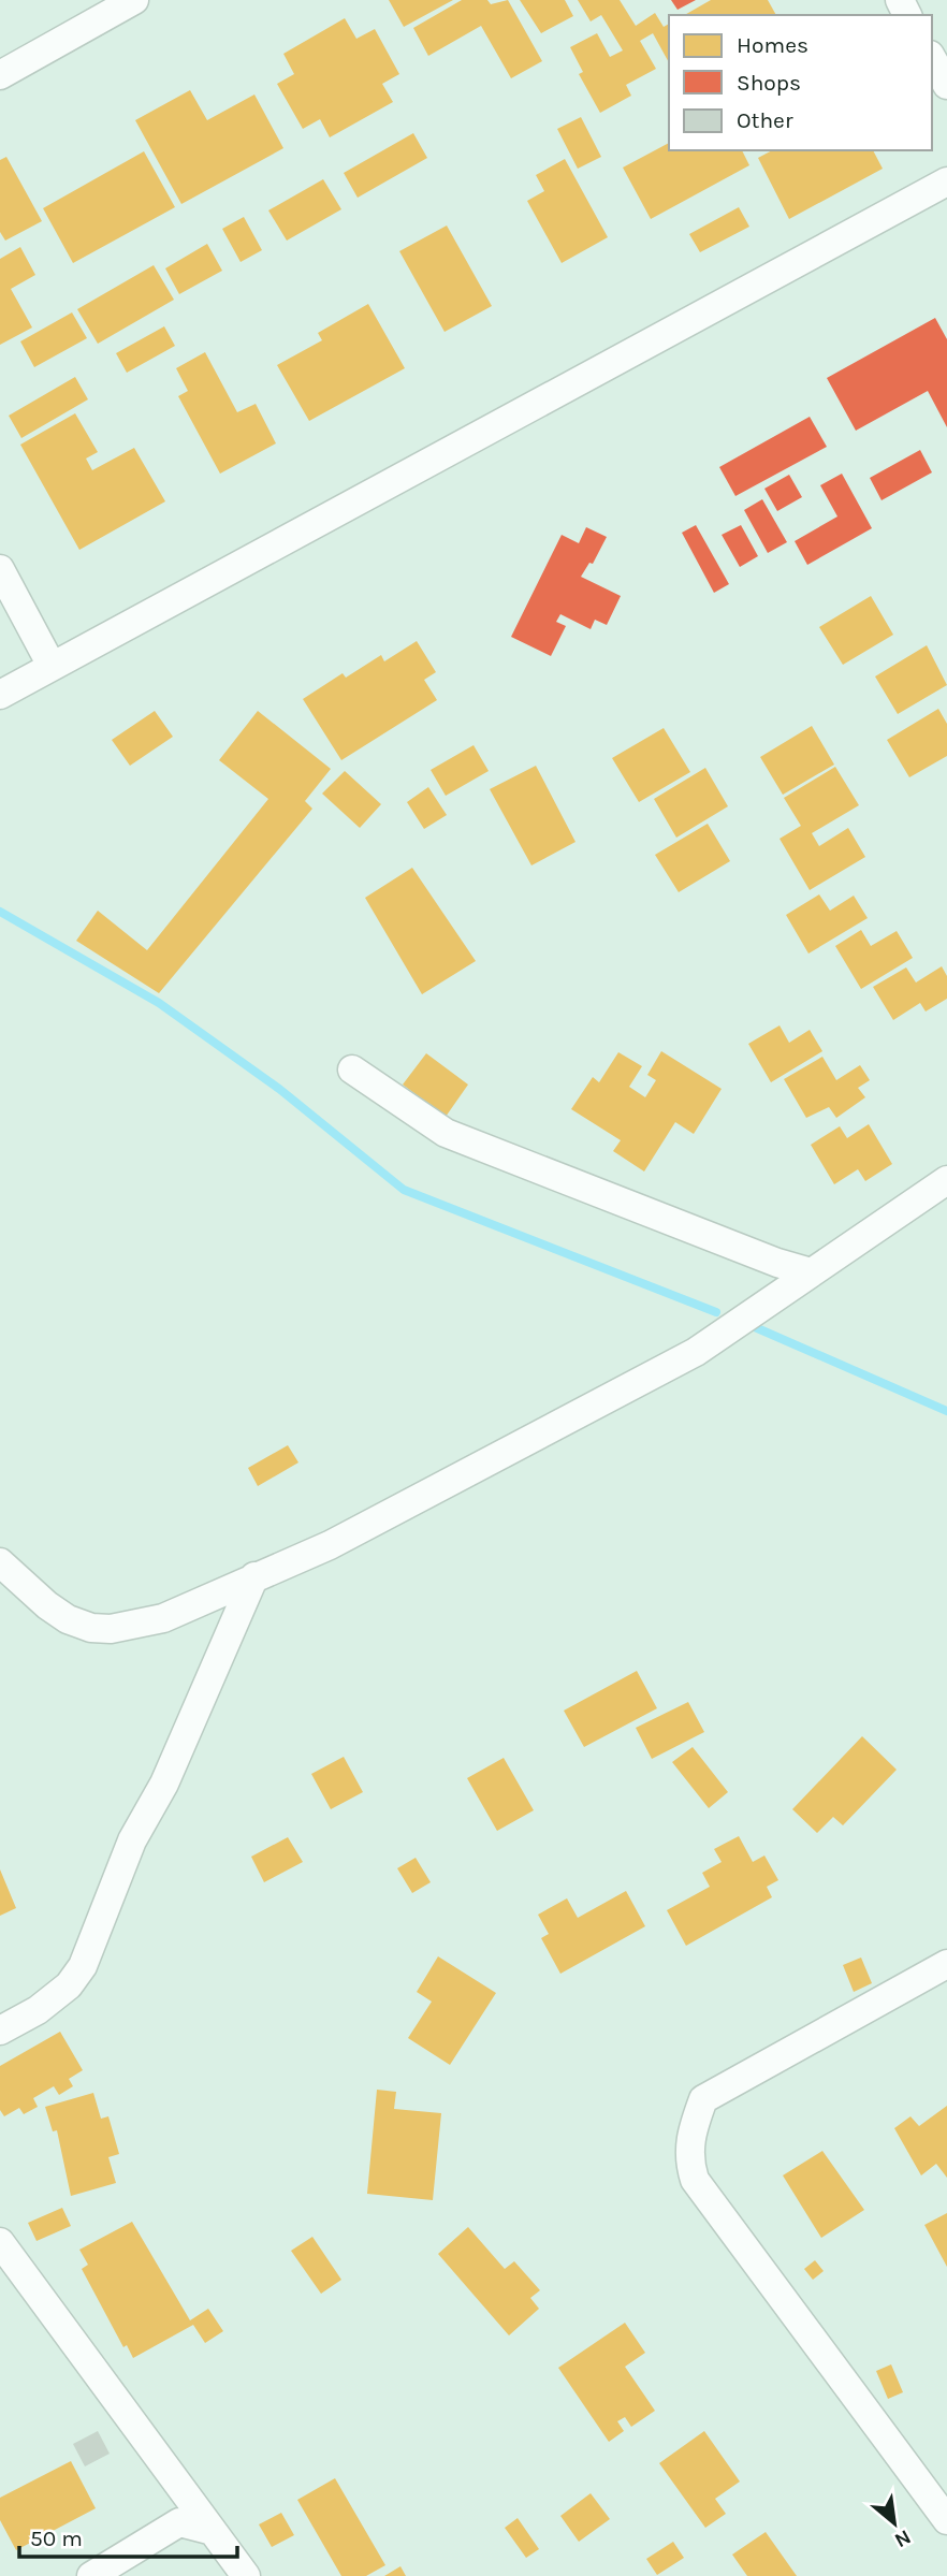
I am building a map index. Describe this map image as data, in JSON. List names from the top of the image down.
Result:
{
  "legend": ["Homes", "Shops", "Other"],
  "scale_bar": "50 m",
  "north": "bottom right"
}
